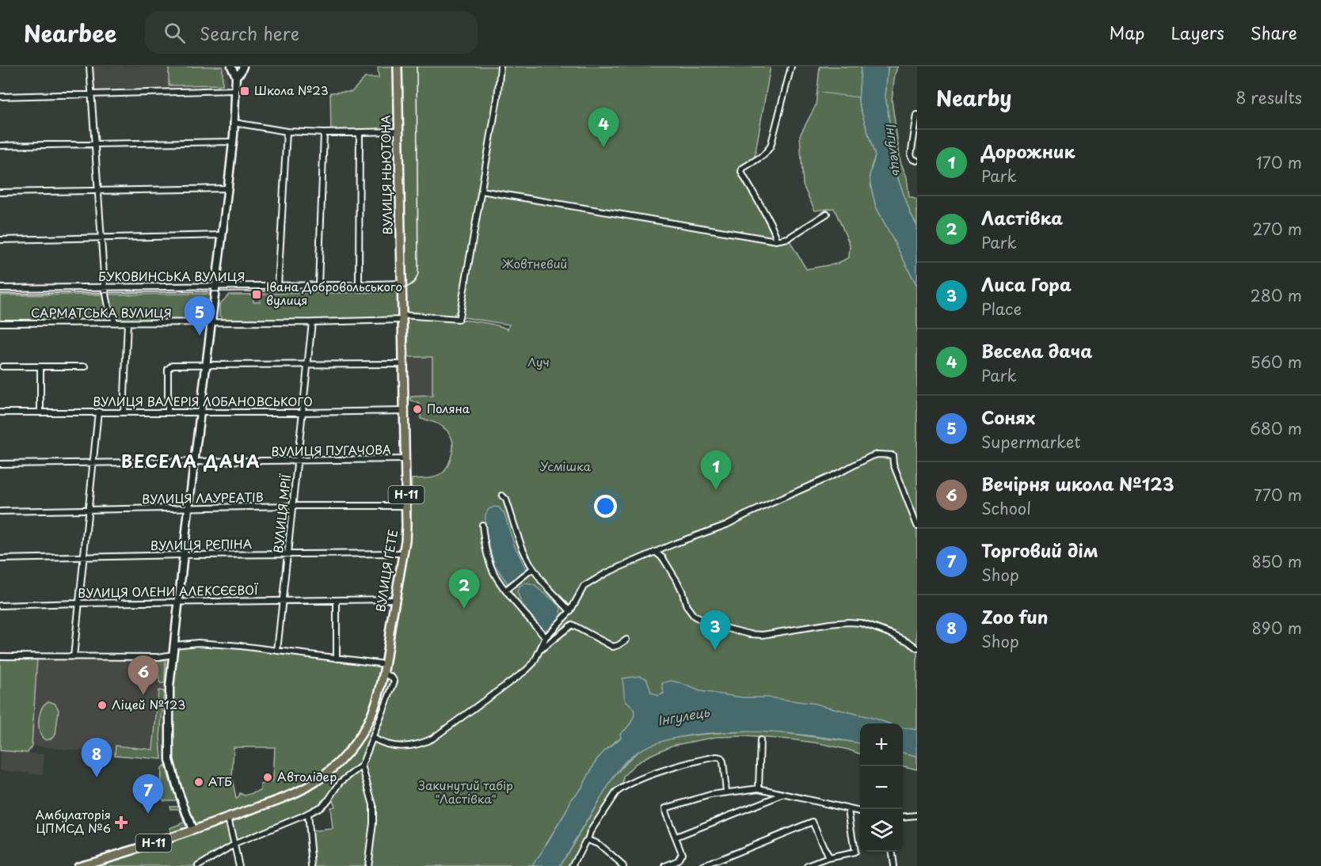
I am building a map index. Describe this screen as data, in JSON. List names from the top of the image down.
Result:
{
  "streets": {
    "main road": ["ВУЛИЦЯ НЬЮТОНА", "Н-11", "ВУЛИЦЯ ҐЕТЕ"],
    "street": [
      "БУКОВИНСЬКА ВУЛИЦЯ",
      "САРМАТСЬКА ВУЛИЦЯ",
      "ВУЛИЦЯ ВАЛЕРІЯ ЛОБАНОВСЬКОГО",
      "ВУЛИЦЯ ПУГАЧОВА",
      "ВУЛИЦЯ ЛАУРЕАТІВ",
      "ВУЛИЦЯ МРІЇ",
      "ВУЛИЦЯ РЄПІНА",
      "ВУЛИЦЯ ОЛЕНИ АЛЕКСЄЄВОЇ"
    ]
  },
  "crossings": [
    ["ВУЛИЦЯ НЬЮТОНА", "БУКОВИНСЬКА ВУЛИЦЯ"],
    ["ВУЛИЦЯ НЬЮТОНА", "ВУЛИЦЯ ҐЕТЕ"],
    ["БУКОВИНСЬКА ВУЛИЦЯ", "ВУЛИЦЯ ҐЕТЕ"],
    ["САРМАТСЬКА ВУЛИЦЯ", "ВУЛИЦЯ МРІЇ"],
    ["САРМАТСЬКА ВУЛИЦЯ", "ВУЛИЦЯ ҐЕТЕ"],
    ["ВУЛИЦЯ ВАЛЕРІЯ ЛОБАНОВСЬКОГО", "ВУЛИЦЯ МРІЇ"],
    ["ВУЛИЦЯ ВАЛЕРІЯ ЛОБАНОВСЬКОГО", "ВУЛИЦЯ ҐЕТЕ"],
    ["ВУЛИЦЯ ПУГАЧОВА", "ВУЛИЦЯ МРІЇ"],
    ["ВУЛИЦЯ ПУГАЧОВА", "ВУЛИЦЯ ҐЕТЕ"],
    ["Н-11", "ВУЛИЦЯ ҐЕТЕ"],
    ["ВУЛИЦЯ ЛАУРЕАТІВ", "ВУЛИЦЯ МРІЇ"],
    ["ВУЛИЦЯ ЛАУРЕАТІВ", "ВУЛИЦЯ ҐЕТЕ"],
    ["ВУЛИЦЯ МРІЇ", "ВУЛИЦЯ РЄПІНА"],
    ["ВУЛИЦЯ МРІЇ", "ВУЛИЦЯ ОЛЕНИ АЛЕКСЄЄВОЇ"],
    ["ВУЛИЦЯ РЄПІНА", "ВУЛИЦЯ ҐЕТЕ"],
    ["ВУЛИЦЯ ҐЕТЕ", "ВУЛИЦЯ ОЛЕНИ АЛЕКСЄЄВОЇ"]
  ],
  "districts": ["ВЕСЕЛА ДАЧА"],
  "water": ["Інгулець"],
  "parks": [
    "Жовтневий",
    "Луч",
    "Усмішка",
    "Закинутий табір \"Ластівка\""
  ],
  "places": {
    "transit": ["Школа №23", "Івана Добровольського вулиця"],
    "other": [
      "Поляна",
      "Ліцей №123",
      "Автолідер",
      "АТБ"
    ],
    "health": ["Амбулаторія ЦПМСД №6"]
  },
  "page": {
    "header": "Nearbee",
    "search": "Search here",
    "nav": ["Map", "Layers", "Share"],
    "heading": ["Nearby", "8 results"],
    "pins": [
      "4",
      "5",
      "1",
      "2",
      "3",
      "6",
      "8",
      "7"
    ],
    "list": [
      {
        "mark": "1",
        "name": "Дорожник",
        "note": "Park",
        "value": "170 m"
      },
      {
        "mark": "2",
        "name": "Ластівка",
        "note": "Park",
        "value": "270 m"
      },
      {
        "mark": "3",
        "name": "Лиса Гора",
        "note": "Place",
        "value": "280 m"
      },
      {
        "mark": "4",
        "name": "Весела дача",
        "note": "Park",
        "value": "560 m"
      },
      {
        "mark": "5",
        "name": "Сонях",
        "note": "Supermarket",
        "value": "680 m"
      },
      {
        "mark": "6",
        "name": "Вечірня школа №123",
        "note": "School",
        "value": "770 m"
      },
      {
        "mark": "7",
        "name": "Торговий дім",
        "note": "Shop",
        "value": "850 m"
      },
      {
        "mark": "8",
        "name": "Zoo fun",
        "note": "Shop",
        "value": "890 m"
      }
    ],
    "map_buttons": ["+", "−"]
  }
}
